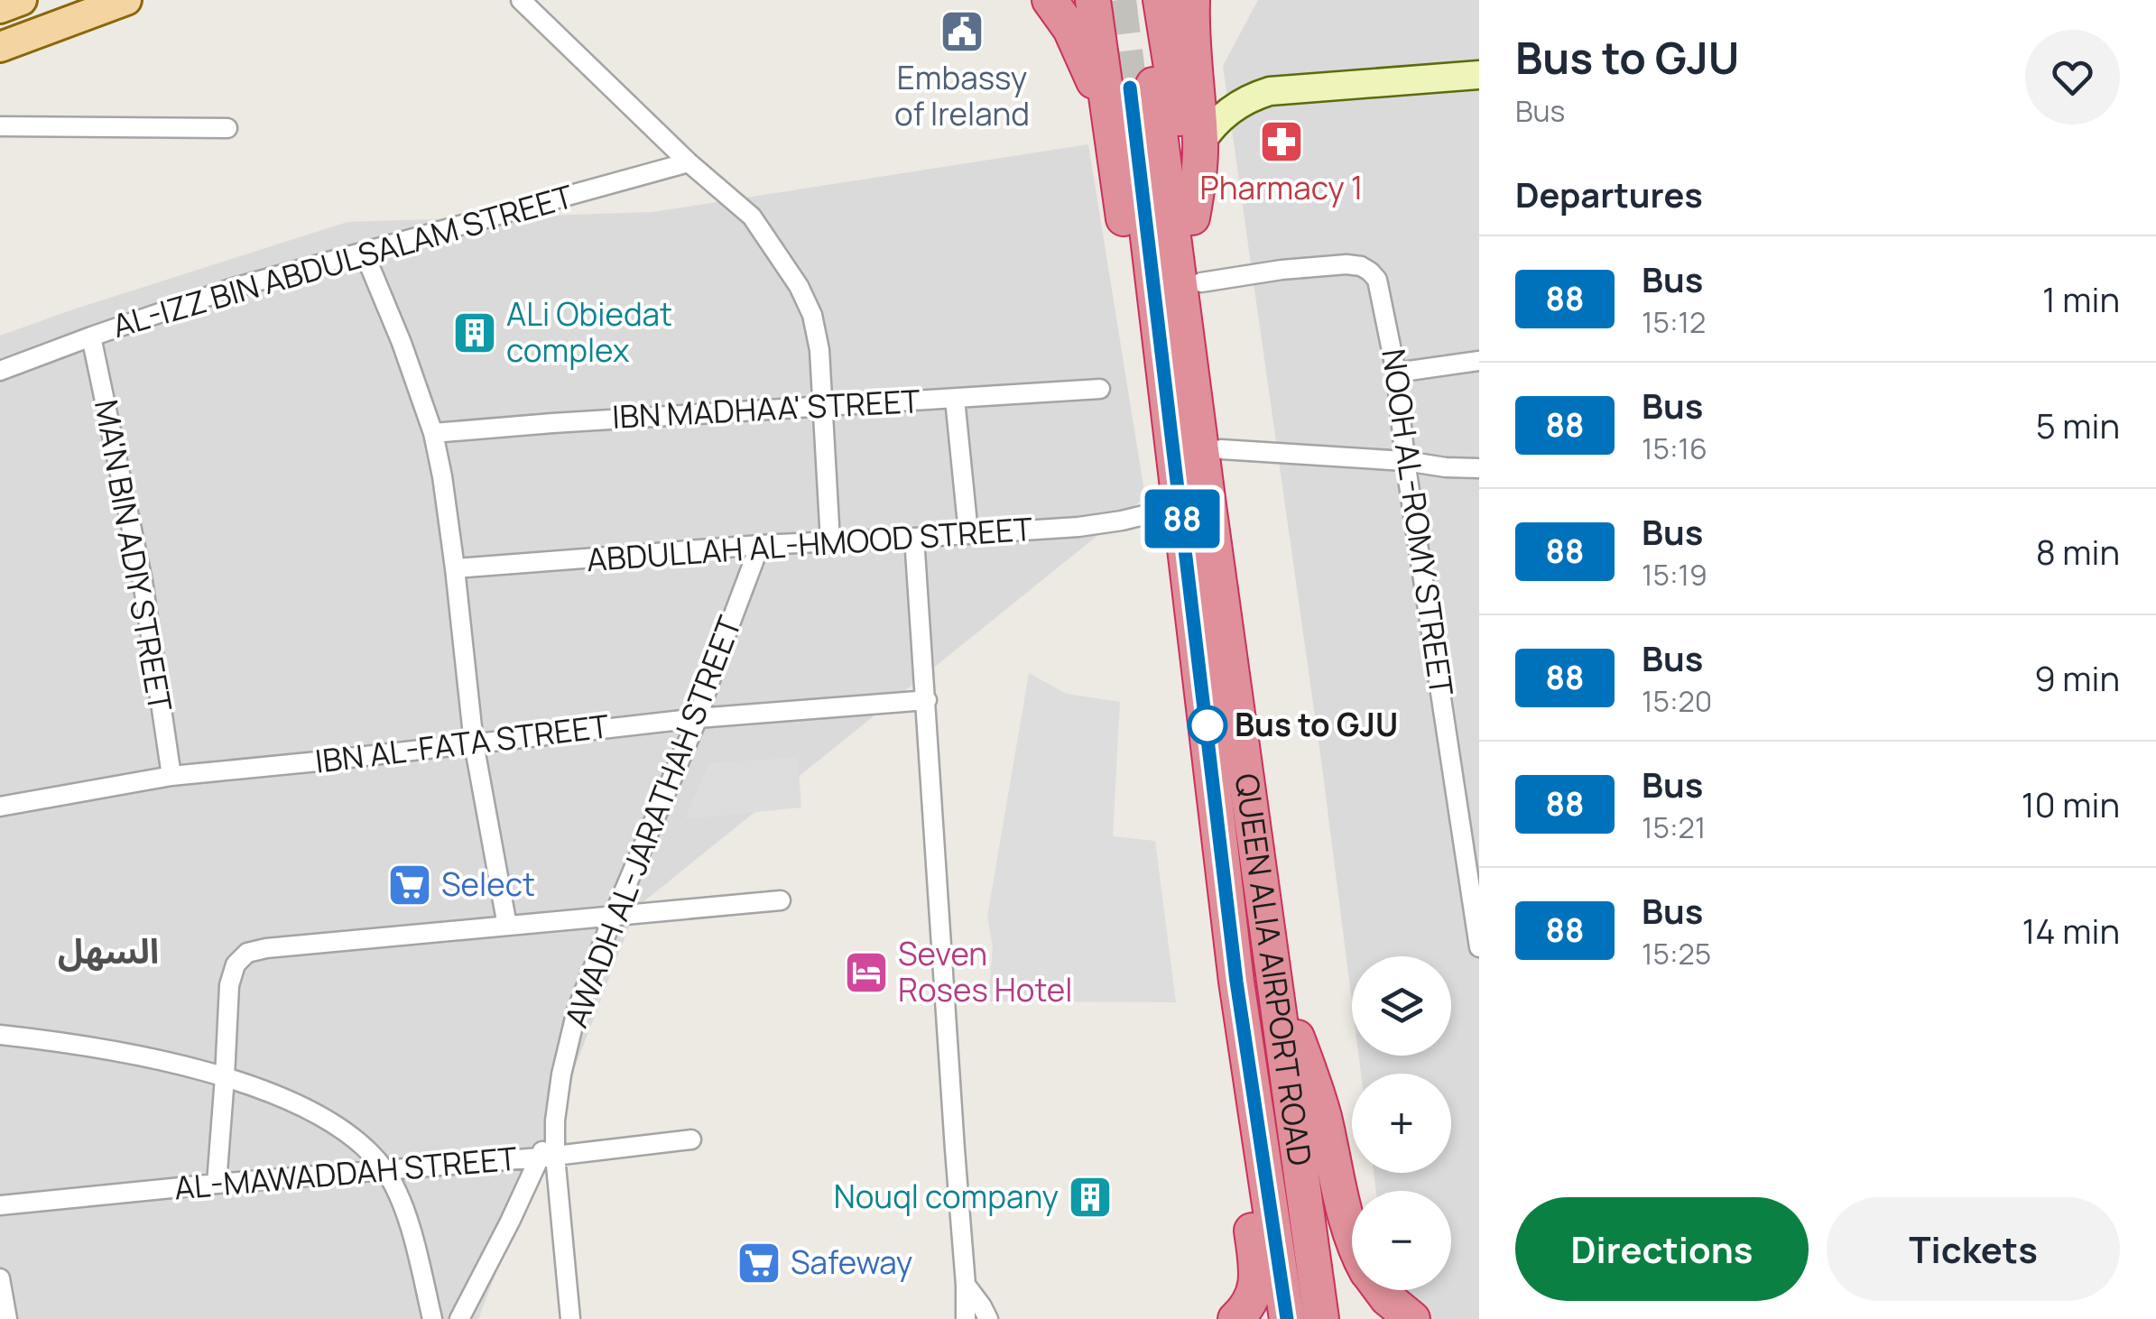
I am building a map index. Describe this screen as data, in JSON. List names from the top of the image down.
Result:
{
  "streets": {
    "highway": ["QUEEN ALIA AIRPORT ROAD"],
    "street": [
      "AL-IZZ BIN ABDULSALAM STREET",
      "IBN MADHAA' STREET",
      "NOOH AL-ROMY STREET",
      "ABDULLAH AL-HMOOD STREET",
      "MA'N BIN ADIY STREET",
      "IBN AL-FATA STREET",
      "AWADH AL-JARATHAH STREET",
      "AL-MAWADDAH STREET"
    ]
  },
  "crossings": [
    ["AL-IZZ BIN ABDULSALAM STREET", "MA'N BIN ADIY STREET"],
    ["ABDULLAH AL-HMOOD STREET", "AWADH AL-JARATHAH STREET"],
    ["MA'N BIN ADIY STREET", "IBN AL-FATA STREET"],
    ["IBN AL-FATA STREET", "AWADH AL-JARATHAH STREET"],
    ["AWADH AL-JARATHAH STREET", "AL-MAWADDAH STREET"]
  ],
  "districts": ["السهل"],
  "places": {
    "public building": ["Embassy of Ireland"],
    "pharmacy": ["Pharmacy 1"],
    "building": ["ALi Obiedat complex", "Nouql company"],
    "other": ["Bus to GJU"],
    "supermarket": ["Select", "Safeway"],
    "hotel": ["Seven Roses Hotel"]
  },
  "lines": ["bus line 88"],
  "page": {
    "on_map": "88",
    "heading": [
      ["Bus to GJU", "Bus"],
      "Departures"
    ],
    "list": [
      {
        "mark": "88",
        "name": "Bus",
        "note": "15:12",
        "value": "1 min"
      },
      {
        "mark": "88",
        "name": "Bus",
        "note": "15:16",
        "value": "5 min"
      },
      {
        "mark": "88",
        "name": "Bus",
        "note": "15:19",
        "value": "8 min"
      },
      {
        "mark": "88",
        "name": "Bus",
        "note": "15:20",
        "value": "9 min"
      },
      {
        "mark": "88",
        "name": "Bus",
        "note": "15:21",
        "value": "10 min"
      },
      {
        "mark": "88",
        "name": "Bus",
        "note": "15:25",
        "value": "14 min"
      }
    ],
    "map_buttons": ["+", "−"],
    "buttons": ["Directions", "Tickets"]
  }
}
